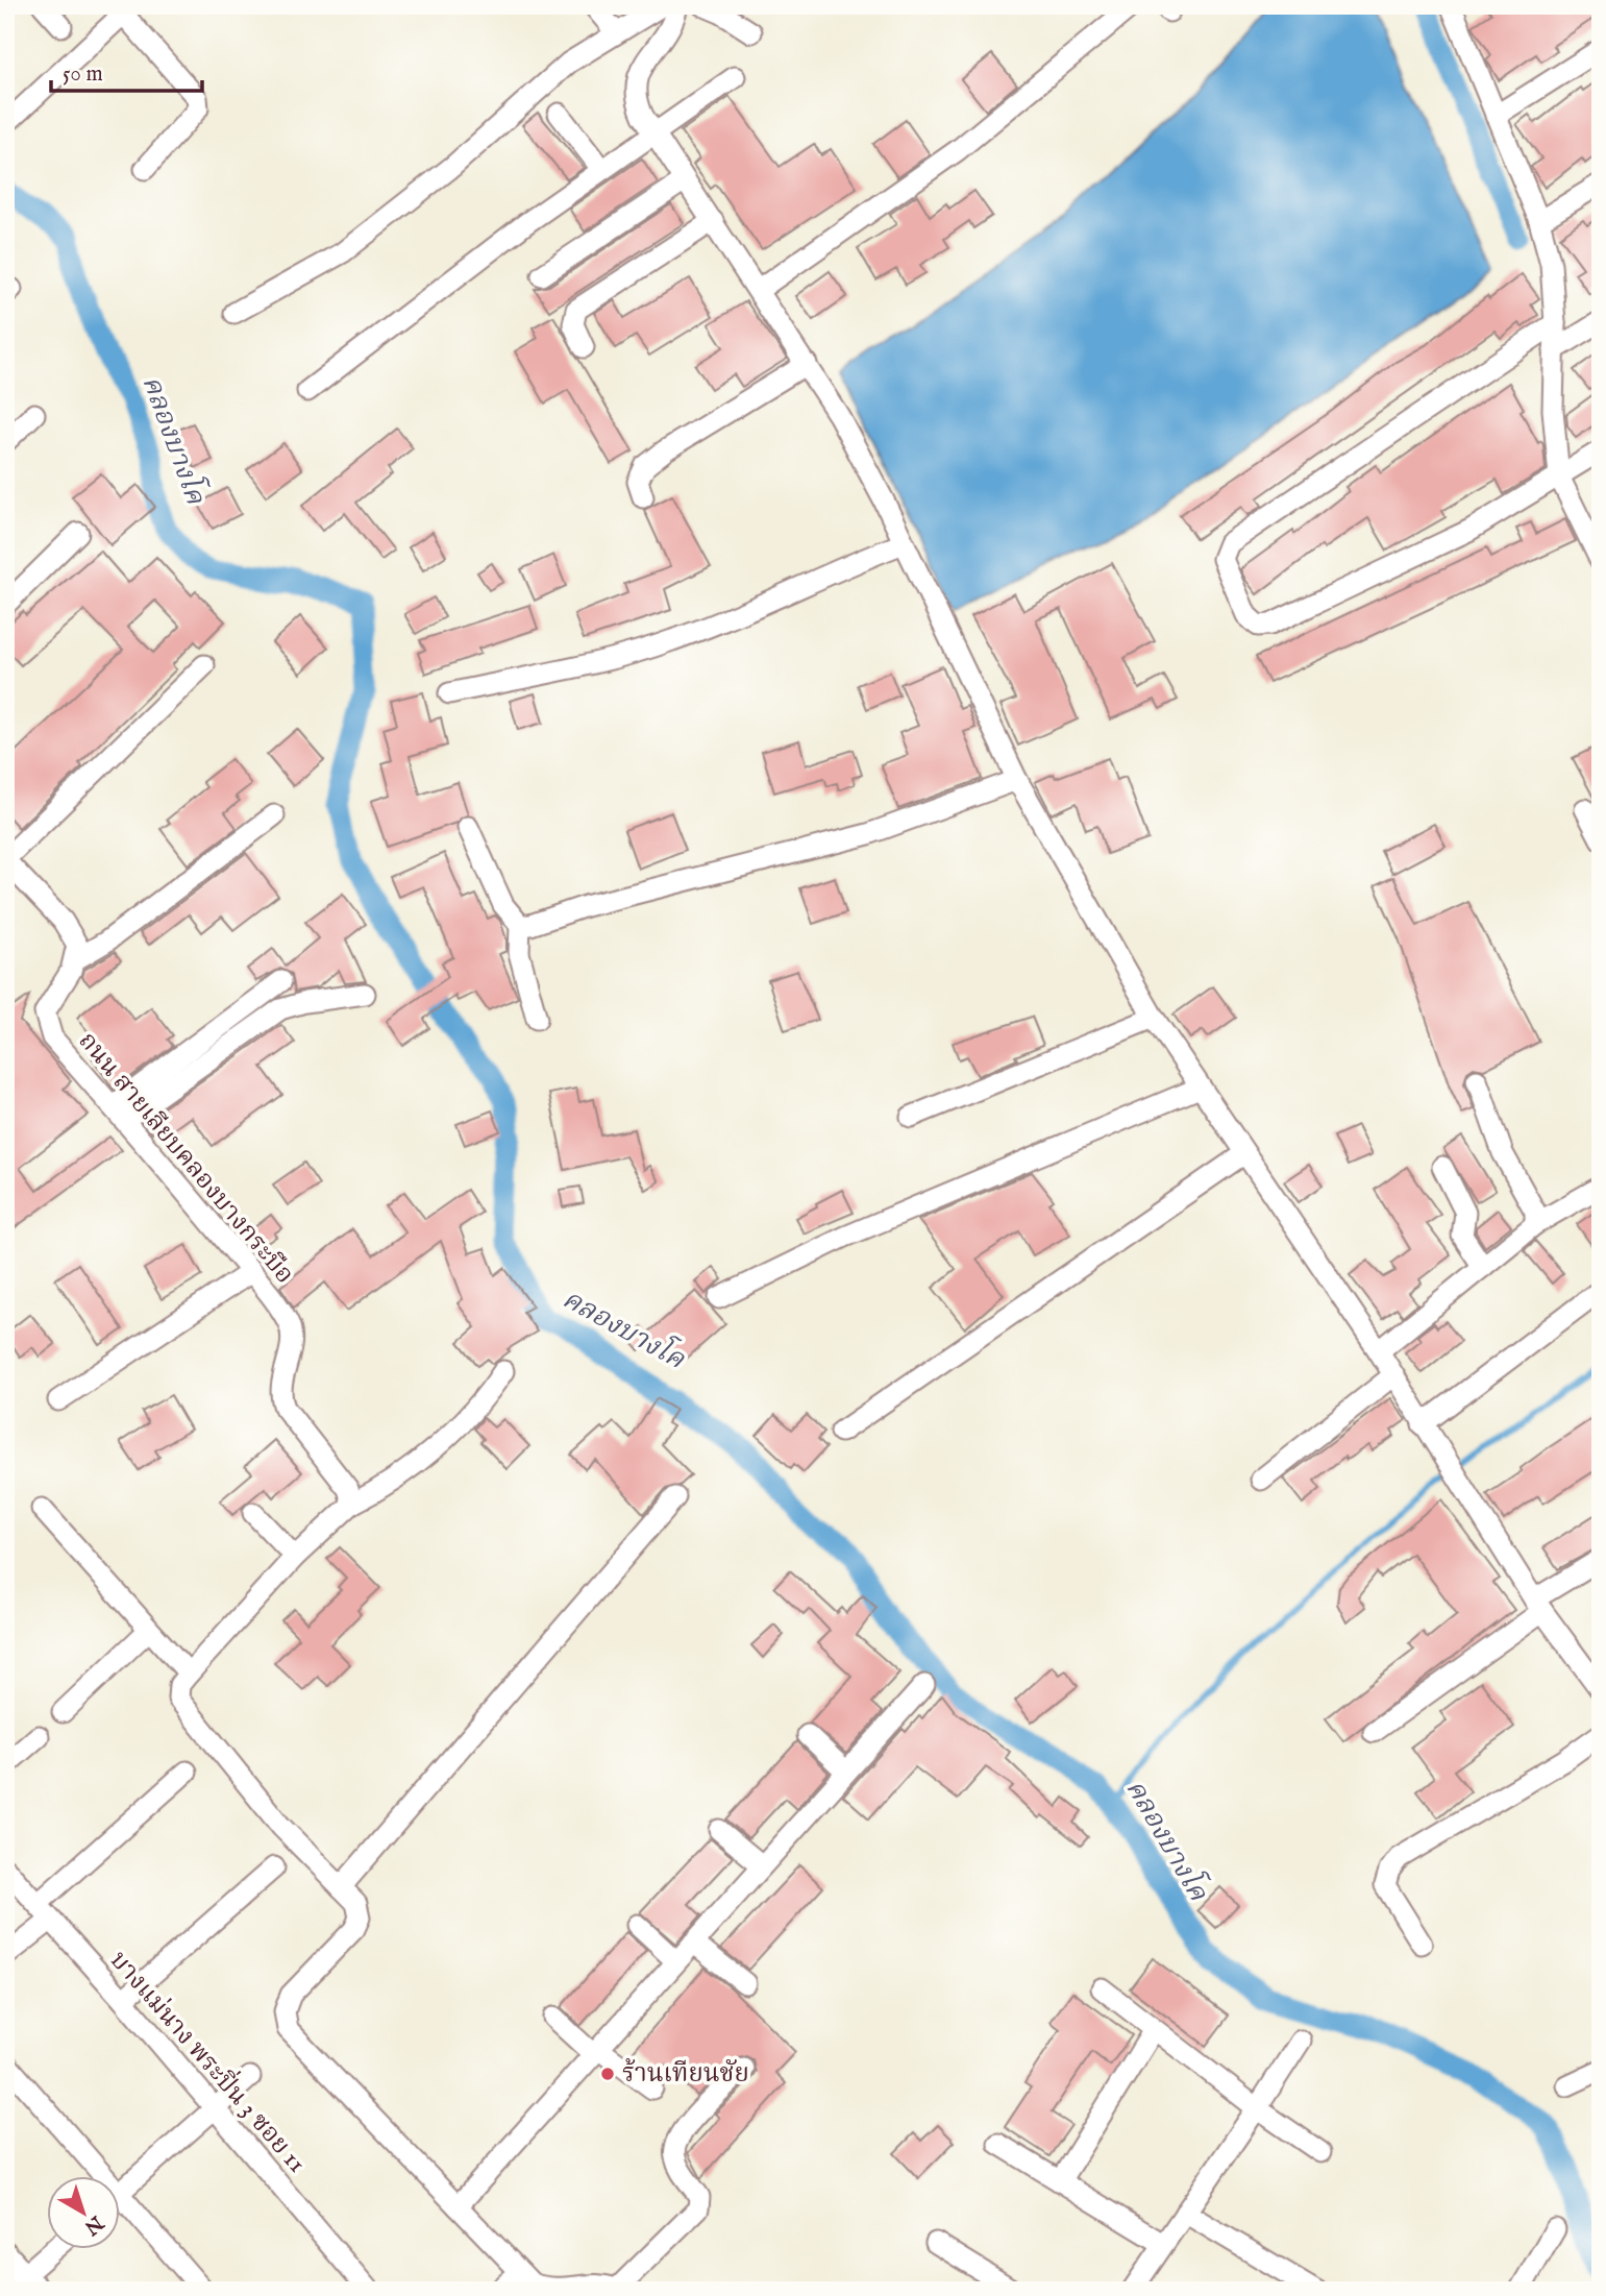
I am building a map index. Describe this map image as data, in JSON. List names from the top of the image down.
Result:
{
  "streets": {
    "street": ["ถนน สายเลียบคลองบางกระบือ", "บางแม่นาง พระปิ่น 3 ซอย 11"]
  },
  "water": ["คลองบางโค"],
  "places": ["ร้านเทียนชัย"],
  "scale_bar": "50 m",
  "north": "bottom right"
}
